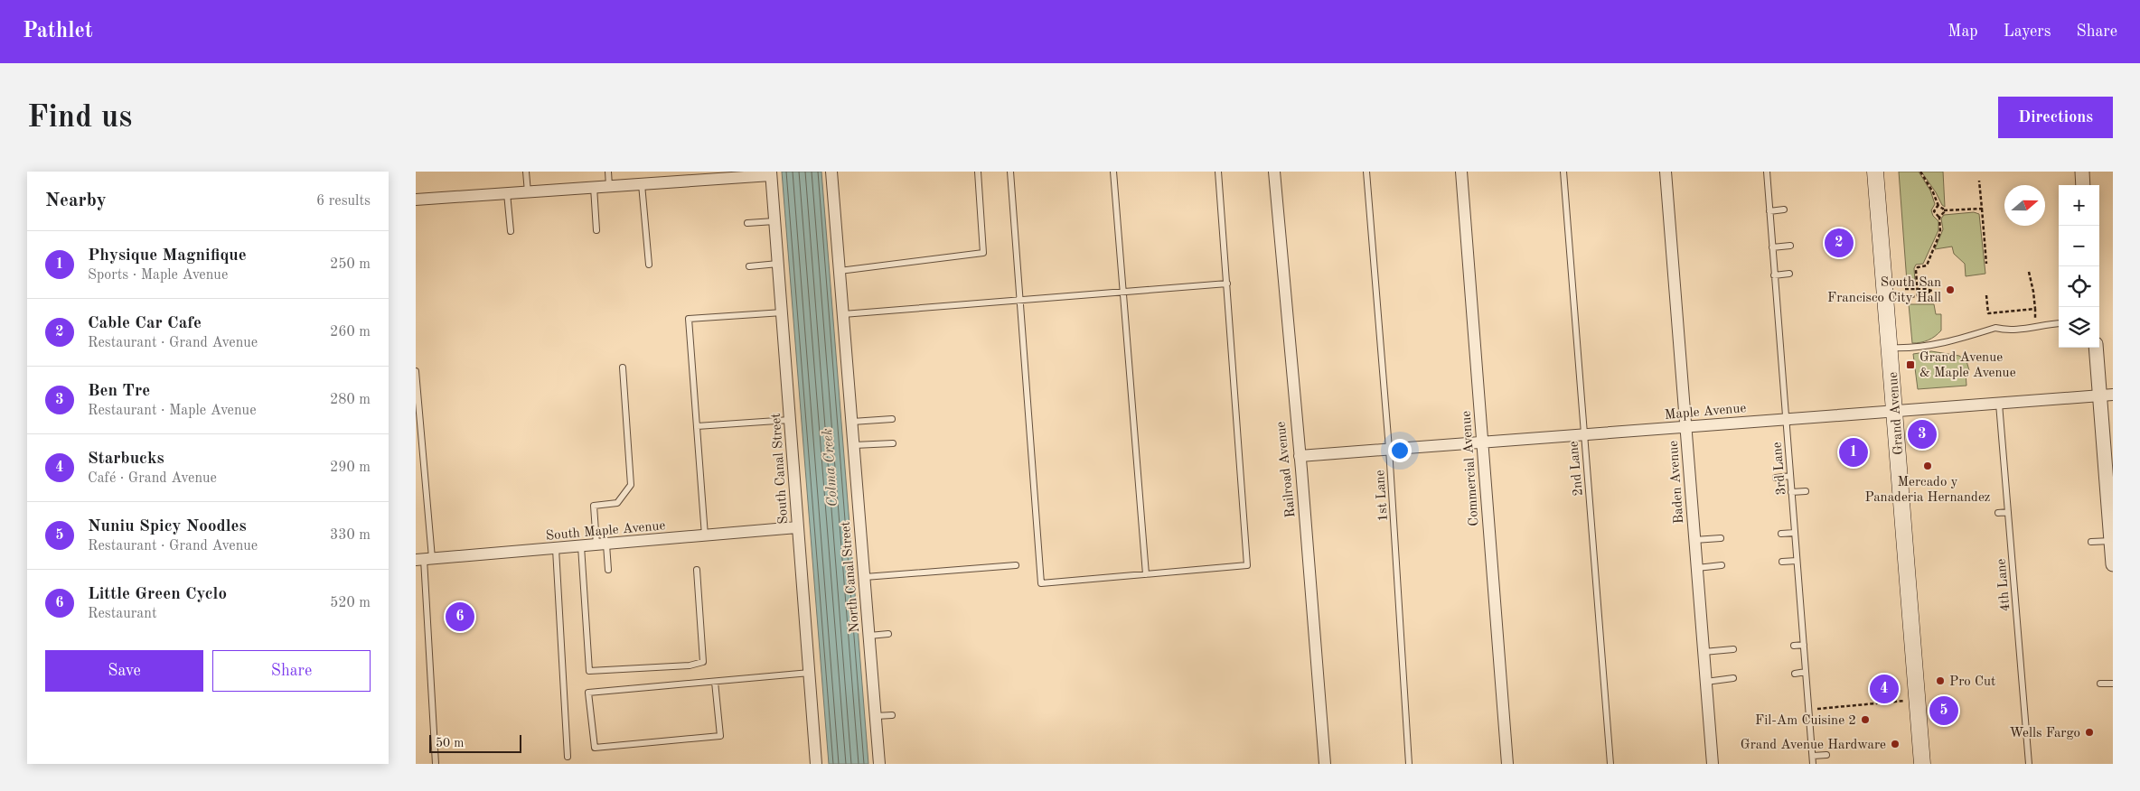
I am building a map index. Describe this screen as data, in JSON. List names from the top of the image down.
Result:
{
  "streets": {
    "main road": ["Grand Avenue"],
    "street": [
      "Maple Avenue",
      "South Canal Street",
      "Commercial Avenue",
      "Railroad Avenue",
      "Baden Avenue",
      "South Maple Avenue",
      "North Canal Street"
    ],
    "lane": [
      "2nd Lane",
      "3rd Lane",
      "1st Lane",
      "4th Lane"
    ]
  },
  "crossings": [
    ["Maple Avenue", "Grand Avenue"],
    ["Maple Avenue", "Commercial Avenue"],
    ["Maple Avenue", "2nd Lane"],
    ["Maple Avenue", "3rd Lane"],
    ["Maple Avenue", "Railroad Avenue"],
    ["Maple Avenue", "Baden Avenue"],
    ["Maple Avenue", "1st Lane"],
    ["Maple Avenue", "4th Lane"],
    ["South Canal Street", "South Maple Avenue"]
  ],
  "water": ["Colma Creek"],
  "places": {
    "other": [
      "South San Francisco City Hall",
      "Mercado y Panaderia Hernandez",
      "Pro Cut",
      "Fil-Am Cuisine 2",
      "Wells Fargo",
      "Grand Avenue Hardware"
    ],
    "transit": ["Grand Avenue & Maple Avenue"]
  },
  "scale_bar": "50 m",
  "north": "right",
  "page": {
    "header": "Pathlet",
    "nav": ["Map", "Layers", "Share"],
    "buttons": [
      "Directions",
      ["Save", "Share"]
    ],
    "title": "Find us",
    "heading": ["Nearby", "6 results"],
    "map_buttons": ["+", "−"],
    "pins": [
      "2",
      "3",
      "1",
      "6",
      "4",
      "5"
    ],
    "list": [
      {
        "mark": "1",
        "name": "Physique Magnifique",
        "note": "Sports · Maple Avenue",
        "value": "250 m"
      },
      {
        "mark": "2",
        "name": "Cable Car Cafe",
        "note": "Restaurant · Grand Avenue",
        "value": "260 m"
      },
      {
        "mark": "3",
        "name": "Ben Tre",
        "note": "Restaurant · Maple Avenue",
        "value": "280 m"
      },
      {
        "mark": "4",
        "name": "Starbucks",
        "note": "Café · Grand Avenue",
        "value": "290 m"
      },
      {
        "mark": "5",
        "name": "Nuniu Spicy Noodles",
        "note": "Restaurant · Grand Avenue",
        "value": "330 m"
      },
      {
        "mark": "6",
        "name": "Little Green Cyclo",
        "note": "Restaurant",
        "value": "520 m"
      }
    ],
    "scale": "50 m"
  }
}
